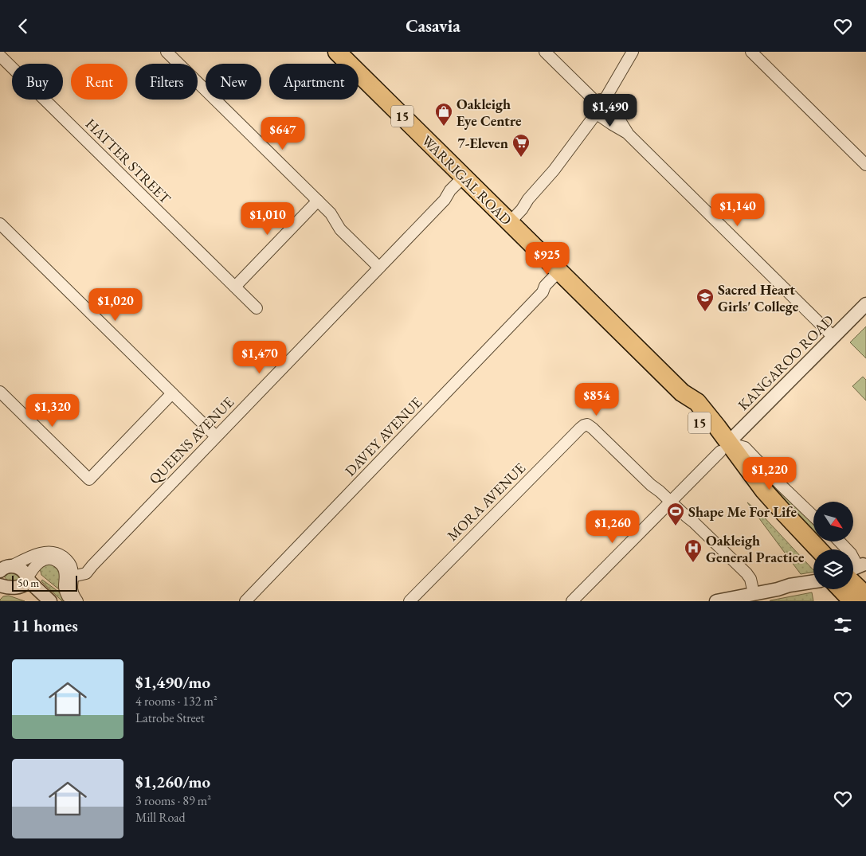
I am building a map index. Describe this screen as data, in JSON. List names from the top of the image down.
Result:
{
  "streets": {
    "highway": ["15", "WARRIGAL ROAD"],
    "street": [
      "HATTER STREET",
      "KANGAROO ROAD",
      "DAVEY AVENUE",
      "QUEENS AVENUE",
      "MORA AVENUE"
    ]
  },
  "crossings": [
    ["WARRIGAL ROAD", "KANGAROO ROAD"],
    ["WARRIGAL ROAD", "DAVEY AVENUE"],
    ["WARRIGAL ROAD", "QUEENS AVENUE"]
  ],
  "places": {
    "shop": ["Oakleigh Eye Centre"],
    "supermarket": ["7-Eleven"],
    "school or university": ["Sacred Heart Girls' College"],
    "sports": ["Shape Me For Life"],
    "hospital": ["Oakleigh General Practice"]
  },
  "scale_bar": "50 m",
  "north": "bottom right",
  "page": {
    "header": "Casavia",
    "chip": [
      "Buy",
      "Rent",
      "Filters",
      "New",
      "Apartment"
    ],
    "price": [
      "$1,490",
      "$647",
      "$1,140",
      "$1,010",
      "$925",
      "$1,020",
      "$1,470",
      "$854",
      "$1,320",
      "$1,220",
      "$1,260"
    ],
    "scale": "50 m",
    "heading": "11 homes",
    "list": [
      {
        "name": "$1,490/mo",
        "note": "4 rooms · 132 m² · Latrobe Street"
      },
      {
        "name": "$1,260/mo",
        "note": "3 rooms · 89 m² · Mill Road"
      }
    ]
  }
}
